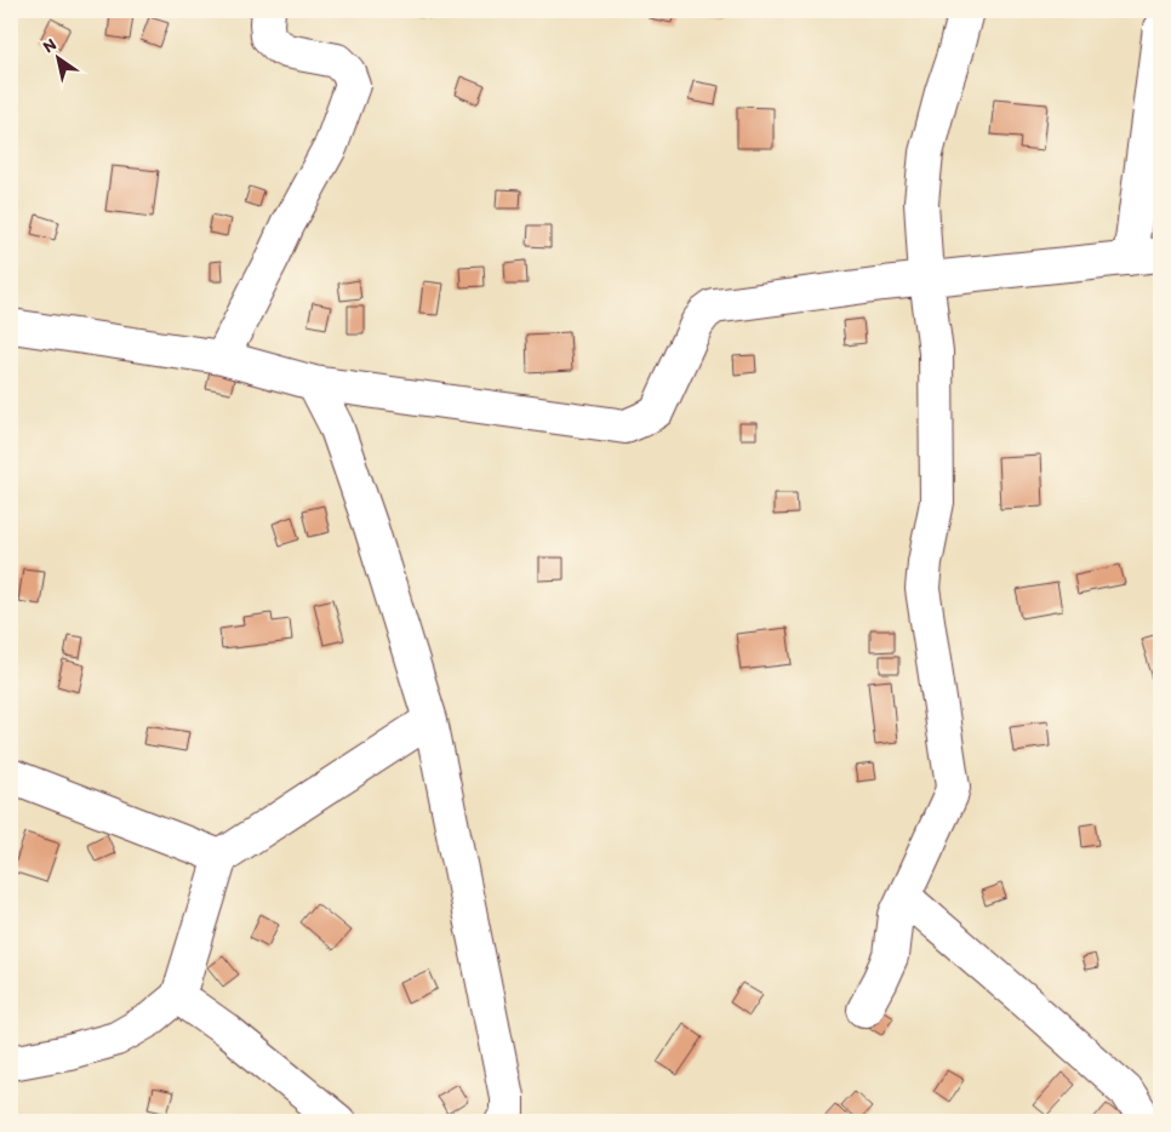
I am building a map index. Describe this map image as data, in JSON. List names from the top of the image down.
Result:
{
  "north": "top left"
}
